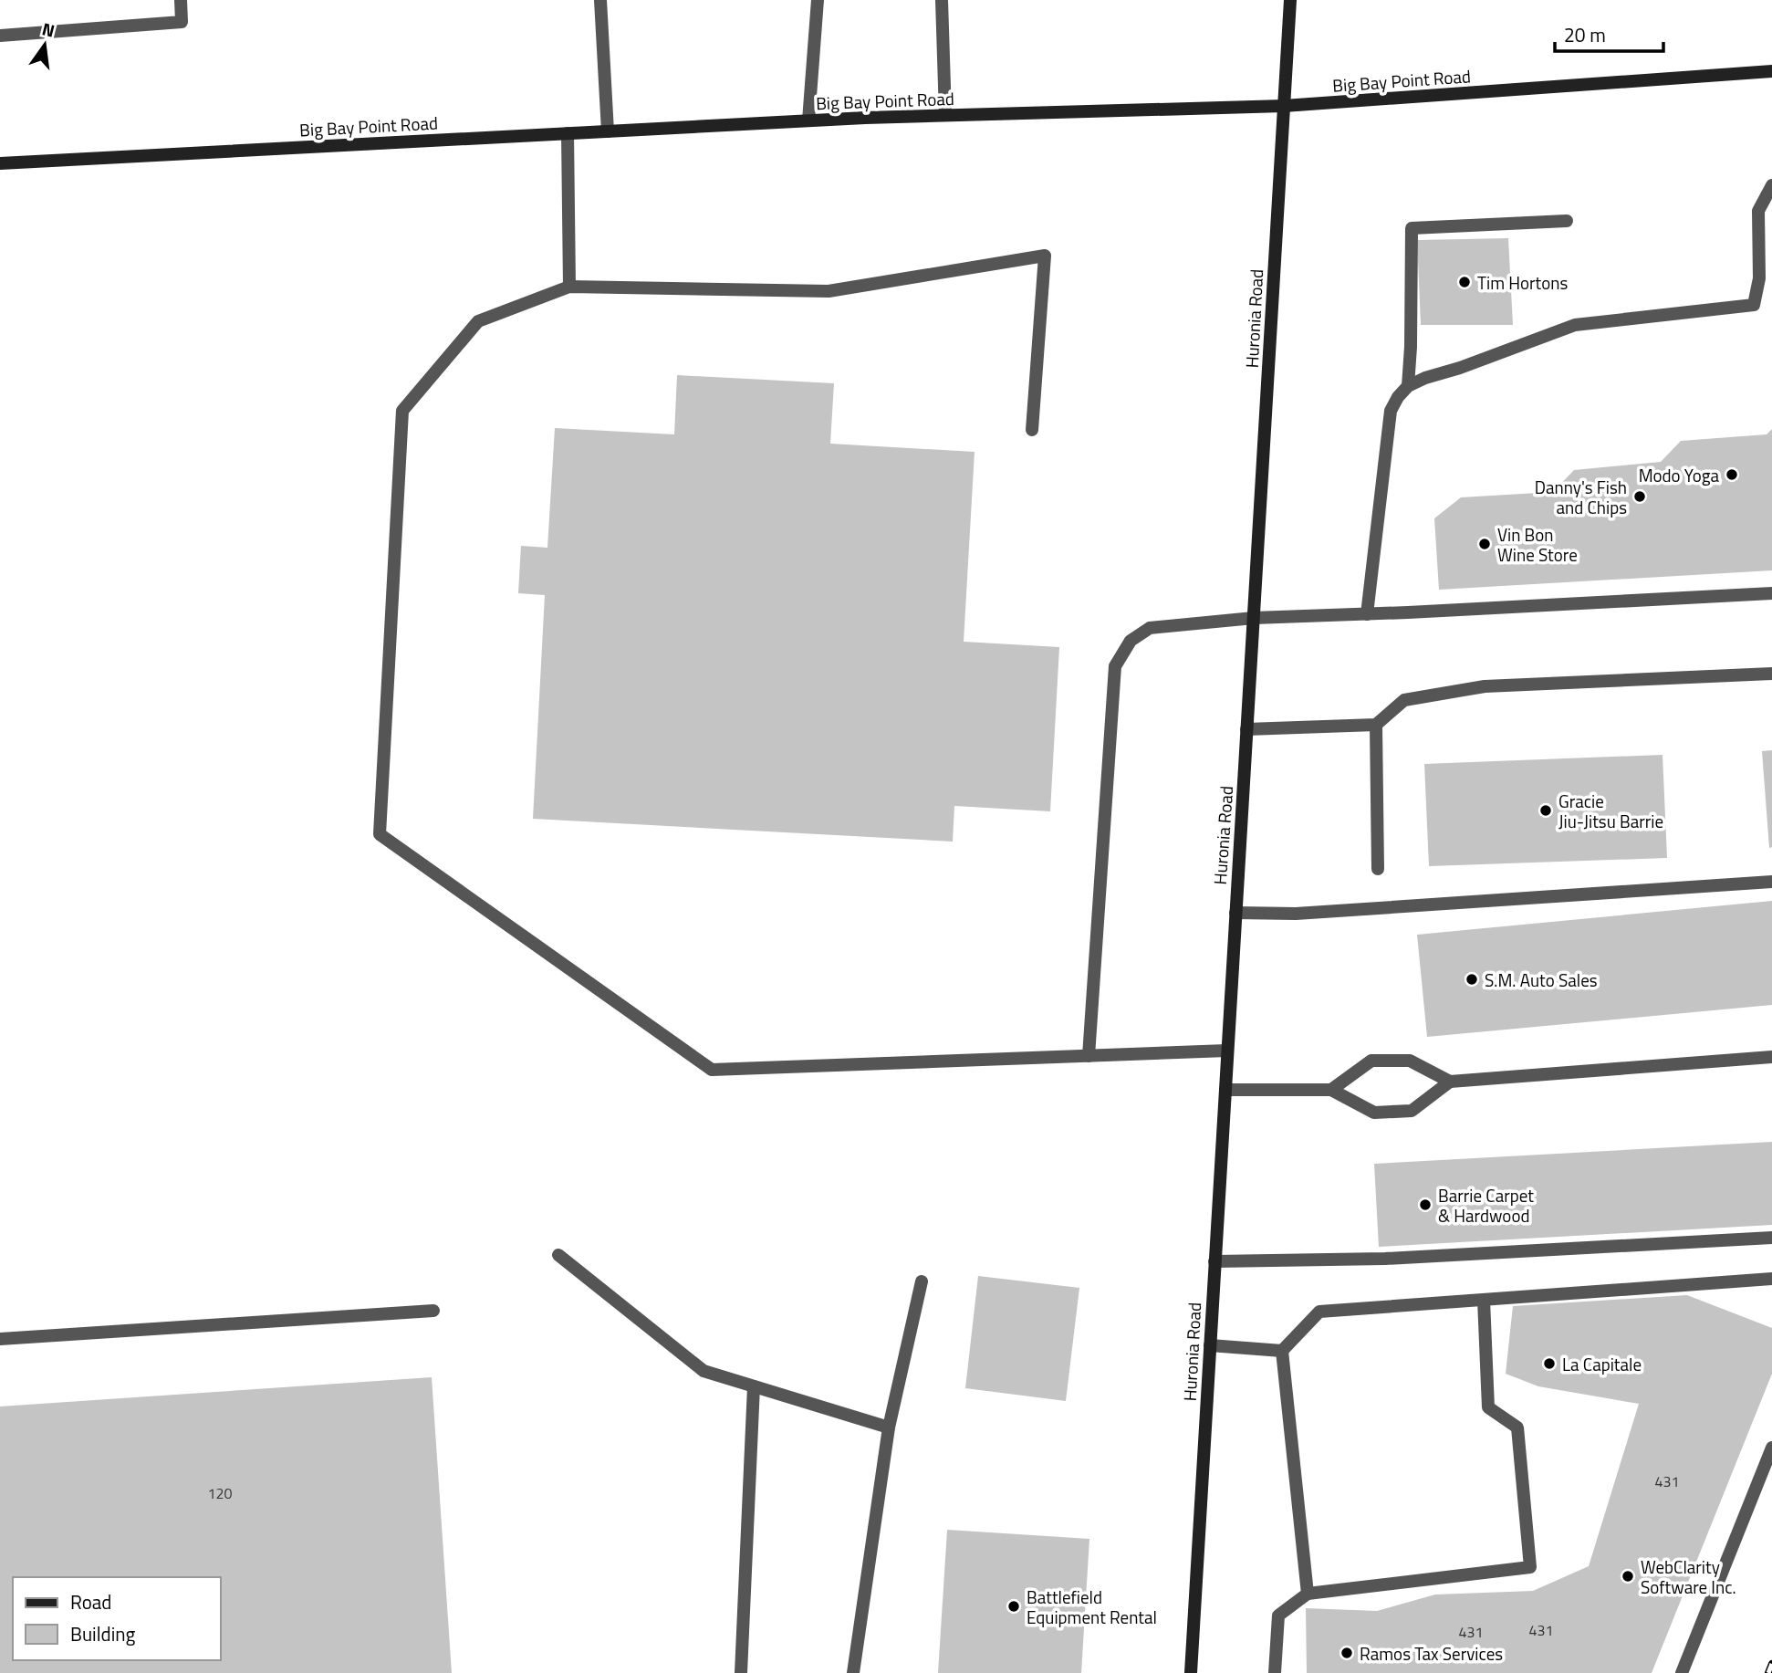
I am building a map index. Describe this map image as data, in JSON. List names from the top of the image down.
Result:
{
  "streets": {
    "street": ["Big Bay Point Road", "Huronia Road"]
  },
  "crossings": [
    ["Big Bay Point Road", "Huronia Road"]
  ],
  "places": [
    "Tim Hortons",
    "Modo Yoga",
    "Danny's Fish and Chips",
    "Vin Bon Wine Store",
    "Gracie Jiu-Jitsu Barrie",
    "S.M. Auto Sales",
    "Barrie Carpet & Hardwood",
    "La Capitale",
    "WebClarity Software Inc.",
    "Battlefield Equipment Rental",
    "Ramos Tax Services"
  ],
  "house_numbers": [
    "431",
    "120",
    "431",
    "431"
  ],
  "legend": ["Road", "Building"],
  "scale_bar": "20 m",
  "north": "top"
}
